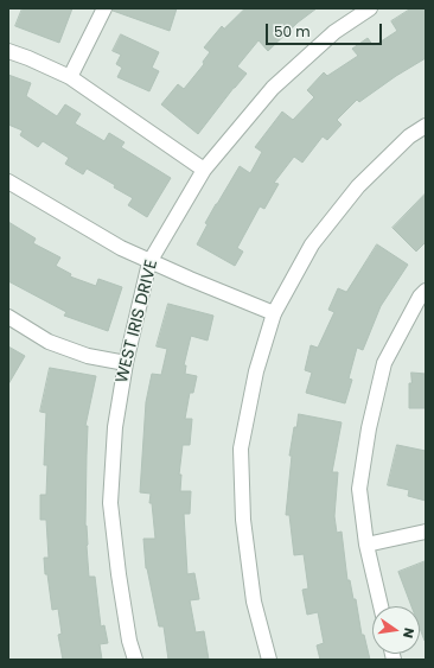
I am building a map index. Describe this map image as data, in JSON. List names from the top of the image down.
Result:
{
  "streets": {
    "street": ["WEST IRIS DRIVE"]
  },
  "scale_bar": "50 m",
  "north": "right"
}
